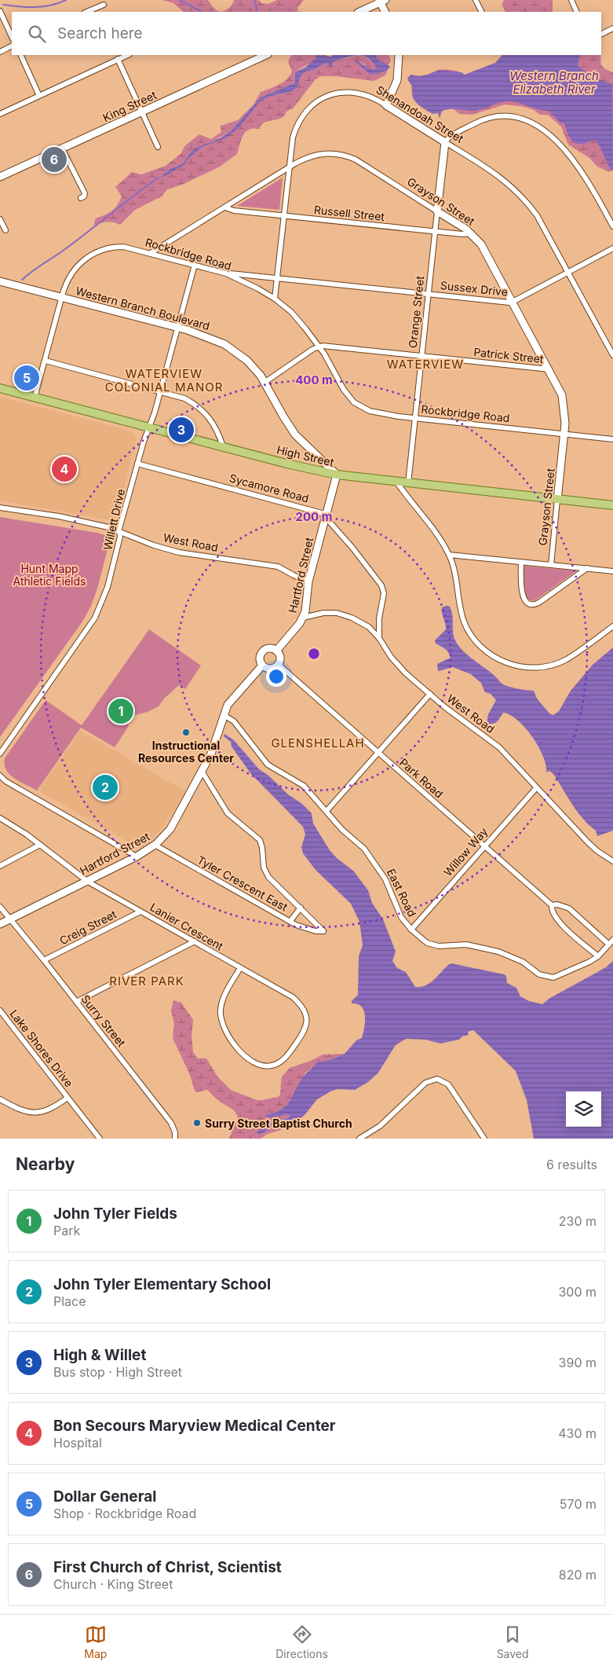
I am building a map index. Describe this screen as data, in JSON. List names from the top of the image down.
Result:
{
  "streets": {
    "main road": ["High Street"],
    "street": [
      "King Street",
      "Shenandoah Street",
      "Grayson Street",
      "Russell Street",
      "Rockbridge Road",
      "Sussex Drive",
      "Western Branch Boulevard",
      "Orange Street",
      "Patrick Street",
      "Sycamore Road",
      "Willett Drive",
      "West Road",
      "Hartford Street",
      "Park Road",
      "Willow Way",
      "Tyler Crescent East",
      "East Road",
      "Lanier Crescent",
      "Creig Street",
      "Surry Street",
      "Lake Shores Drive"
    ]
  },
  "crossings": [
    ["Shenandoah Street", "Grayson Street"],
    ["Shenandoah Street", "Russell Street"],
    ["Shenandoah Street", "Rockbridge Road"],
    ["Shenandoah Street", "Sussex Drive"],
    ["Shenandoah Street", "Orange Street"],
    ["Grayson Street", "Russell Street"],
    ["Grayson Street", "Rockbridge Road"],
    ["Grayson Street", "Sussex Drive"],
    ["Grayson Street", "Orange Street"],
    ["Grayson Street", "Patrick Street"],
    ["Grayson Street", "High Street"],
    ["Russell Street", "Orange Street"],
    ["Rockbridge Road", "Sussex Drive"],
    ["Rockbridge Road", "Western Branch Boulevard"],
    ["Rockbridge Road", "Orange Street"],
    ["Rockbridge Road", "Patrick Street"],
    ["Rockbridge Road", "High Street"],
    ["Rockbridge Road", "Willett Drive"],
    ["Sussex Drive", "Orange Street"],
    ["Western Branch Boulevard", "High Street"],
    ["Western Branch Boulevard", "Willett Drive"],
    ["Western Branch Boulevard", "Hartford Street"],
    ["Orange Street", "Patrick Street"],
    ["Orange Street", "High Street"],
    ["High Street", "Willett Drive"],
    ["High Street", "Hartford Street"],
    ["Sycamore Road", "Willett Drive"],
    ["Sycamore Road", "West Road"],
    ["Sycamore Road", "Hartford Street"],
    ["Willett Drive", "West Road"],
    ["West Road", "Hartford Street"],
    ["West Road", "Willow Way"],
    ["Hartford Street", "Park Road"],
    ["Hartford Street", "Tyler Crescent East"],
    ["Hartford Street", "East Road"],
    ["Hartford Street", "Lanier Crescent"],
    ["Hartford Street", "Surry Street"],
    ["Park Road", "Willow Way"],
    ["Park Road", "East Road"],
    ["Willow Way", "East Road"],
    ["Lanier Crescent", "Creig Street"],
    ["Creig Street", "Surry Street"]
  ],
  "districts": [
    "WATERVIEW",
    "WATERVIEW COLONIAL MANOR",
    "GLENSHELLAH",
    "RIVER PARK"
  ],
  "water": ["Western Branch Elizabeth River"],
  "parks": ["Hunt Mapp Athletic Fields"],
  "places": ["Instructional Resources Center", "Surry Street Baptist Church"],
  "page": {
    "search": "Search here",
    "pins": [
      "6",
      "5",
      "3",
      "4",
      "1",
      "2"
    ],
    "heading": ["Nearby", "6 results"],
    "list": [
      {
        "mark": "1",
        "name": "John Tyler Fields",
        "note": "Park",
        "value": "230 m"
      },
      {
        "mark": "2",
        "name": "John Tyler Elementary School",
        "note": "Place",
        "value": "300 m"
      },
      {
        "mark": "3",
        "name": "High & Willet",
        "note": "Bus stop · High Street",
        "value": "390 m"
      },
      {
        "mark": "4",
        "name": "Bon Secours Maryview Medical Center",
        "note": "Hospital",
        "value": "430 m"
      },
      {
        "mark": "5",
        "name": "Dollar General",
        "note": "Shop · Rockbridge Road",
        "value": "570 m"
      },
      {
        "mark": "6",
        "name": "First Church of Christ, Scientist",
        "note": "Church · King Street",
        "value": "820 m"
      }
    ],
    "nav": ["Map", "Directions", "Saved"]
  },
  "rings": ["400 m", "200 m"]
}
